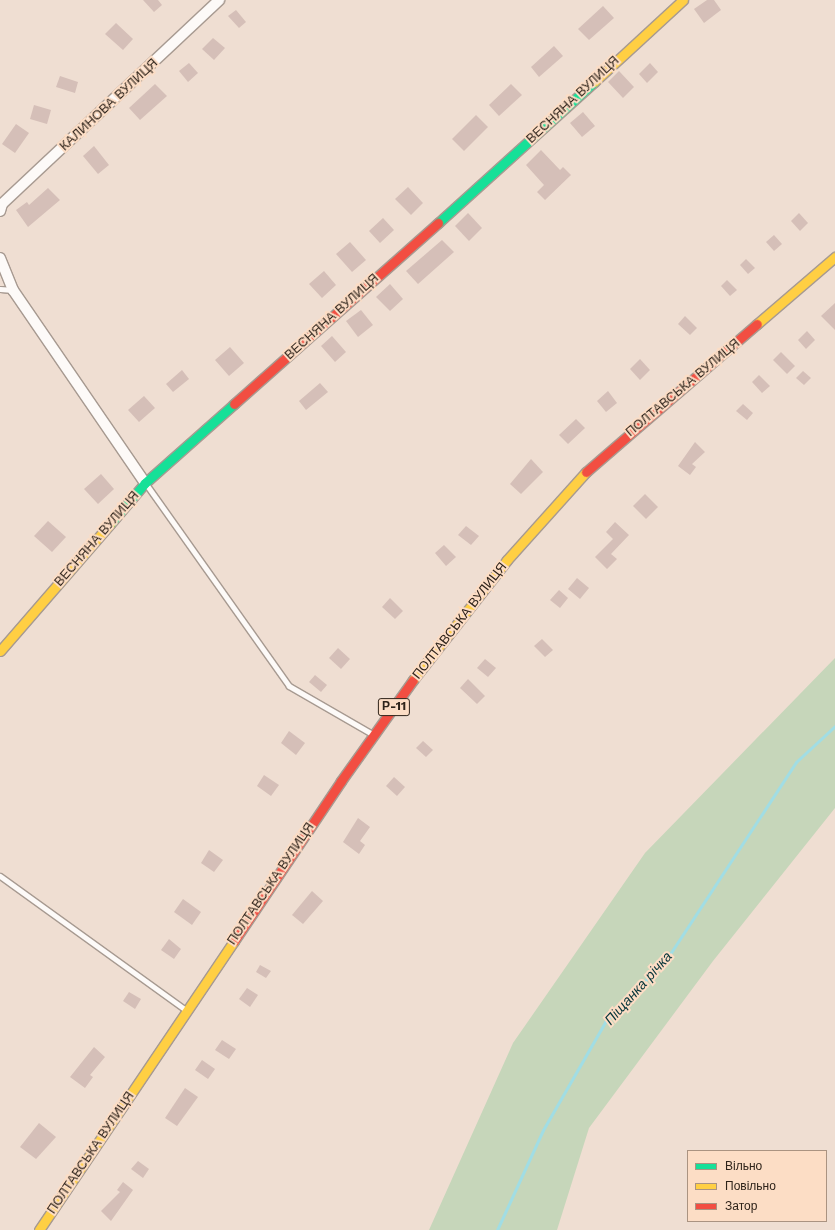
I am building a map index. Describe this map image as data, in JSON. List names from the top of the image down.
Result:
{
  "streets": {
    "main road": ["ВЕСНЯНА ВУЛИЦЯ", "ПОЛТАВСЬКА ВУЛИЦЯ", "Р-11"],
    "street": ["КАЛИНОВА ВУЛИЦЯ"]
  },
  "water": ["Піщанка річка"],
  "legend": ["Вільно", "Повільно", "Затор"]
}
